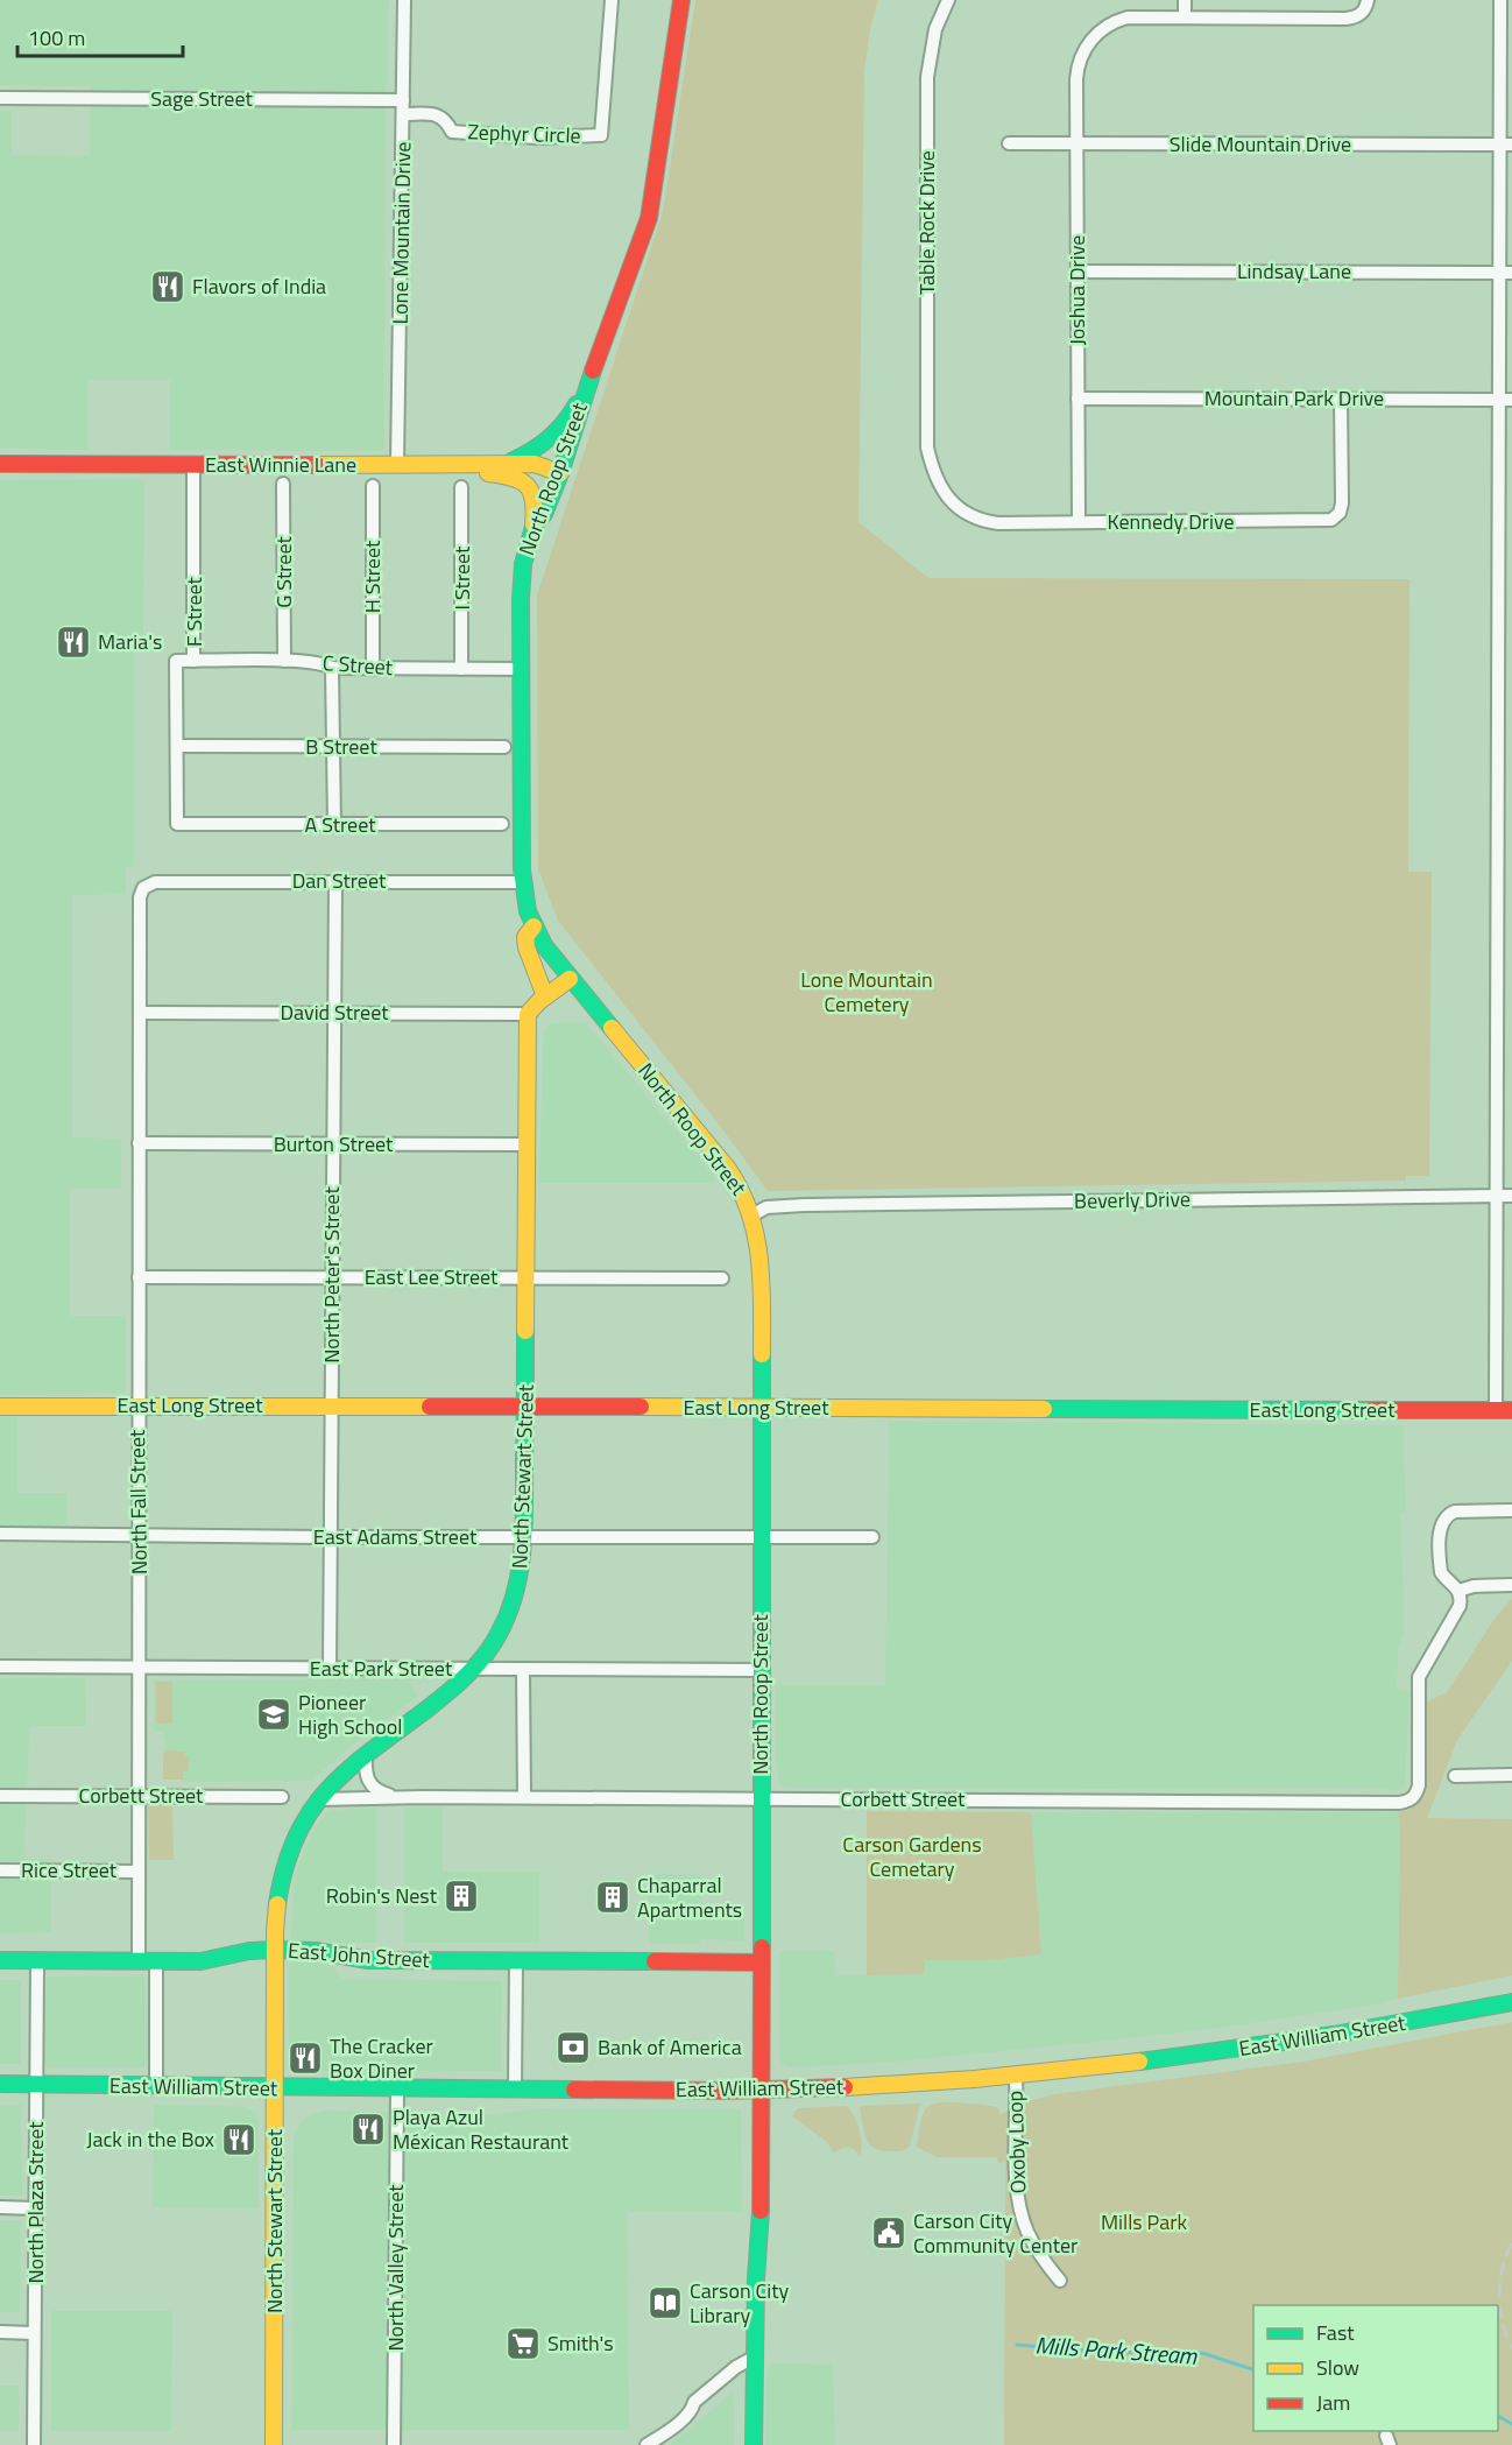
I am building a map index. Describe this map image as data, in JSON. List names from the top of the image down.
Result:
{
  "streets": {
    "street": [
      "Sage Street",
      "Zephyr Circle",
      "Slide Mountain Drive",
      "Table Rock Drive",
      "Lone Mountain Drive",
      "Lindsay Lane",
      "Joshua Drive",
      "Mountain Park Drive",
      "East Winnie Lane",
      "North Roop Street",
      "Kennedy Drive",
      "G Street",
      "H Street",
      "I Street",
      "F Street",
      "C Street",
      "B Street",
      "A Street",
      "Dan Street",
      "David Street",
      "Burton Street",
      "Beverly Drive",
      "North Peter's Street",
      "East Lee Street",
      "East Long Street",
      "North Stewart Street",
      "North Fall Street",
      "East Adams Street",
      "East Park Street",
      "Corbett Street",
      "Rice Street",
      "East John Street",
      "East William Street",
      "Oxoby Loop",
      "North Plaza Street",
      "North Valley Street"
    ]
  },
  "crossings": [
    ["Sage Street", "Lone Mountain Drive"],
    ["Zephyr Circle", "Lone Mountain Drive"],
    ["Slide Mountain Drive", "Joshua Drive"],
    ["Table Rock Drive", "Kennedy Drive"],
    ["Lone Mountain Drive", "East Winnie Lane"],
    ["Lindsay Lane", "Joshua Drive"],
    ["Joshua Drive", "Mountain Park Drive"],
    ["Joshua Drive", "Kennedy Drive"],
    ["Mountain Park Drive", "Kennedy Drive"],
    ["East Winnie Lane", "North Roop Street"],
    ["East Winnie Lane", "F Street"],
    ["North Roop Street", "C Street"],
    ["North Roop Street", "Dan Street"],
    ["North Roop Street", "Beverly Drive"],
    ["North Roop Street", "East Long Street"],
    ["North Roop Street", "East Adams Street"],
    ["North Roop Street", "East Park Street"],
    ["North Roop Street", "Corbett Street"],
    ["North Roop Street", "East John Street"],
    ["North Roop Street", "East William Street"],
    ["G Street", "C Street"],
    ["H Street", "C Street"],
    ["I Street", "C Street"],
    ["F Street", "C Street"],
    ["F Street", "B Street"],
    ["F Street", "A Street"],
    ["Dan Street", "North Peter's Street"],
    ["Dan Street", "North Fall Street"],
    ["David Street", "North Peter's Street"],
    ["David Street", "North Stewart Street"],
    ["David Street", "North Fall Street"],
    ["Burton Street", "North Peter's Street"],
    ["Burton Street", "North Stewart Street"],
    ["Burton Street", "North Fall Street"],
    ["North Peter's Street", "East Lee Street"],
    ["North Peter's Street", "East Long Street"],
    ["North Peter's Street", "East Adams Street"],
    ["North Peter's Street", "East Park Street"],
    ["East Lee Street", "North Stewart Street"],
    ["East Lee Street", "North Fall Street"],
    ["East Long Street", "North Stewart Street"],
    ["East Long Street", "North Fall Street"],
    ["North Stewart Street", "East Adams Street"],
    ["North Stewart Street", "East Park Street"],
    ["North Stewart Street", "Corbett Street"],
    ["North Stewart Street", "East John Street"],
    ["North Stewart Street", "East William Street"],
    ["North Fall Street", "East Adams Street"],
    ["North Fall Street", "East Park Street"],
    ["North Fall Street", "Corbett Street"],
    ["North Fall Street", "Rice Street"],
    ["North Fall Street", "East John Street"],
    ["East John Street", "North Plaza Street"],
    ["East William Street", "Oxoby Loop"],
    ["East William Street", "North Plaza Street"],
    ["East William Street", "North Valley Street"]
  ],
  "water": ["Mills Park Stream"],
  "parks": ["Lone Mountain Cemetery", "Carson Gardens Cemetary", "Mills Park"],
  "places": {
    "restaurant": [
      "Flavors of India",
      "Maria's",
      "The Cracker Box Diner",
      "Playa Azul Méxican Restaurant",
      "Jack in the Box"
    ],
    "school or university": ["Pioneer High School"],
    "building": ["Robin's Nest", "Chaparral Apartments"],
    "bank": ["Bank of America"],
    "public building": ["Carson City Community Center"],
    "library": ["Carson City Library"],
    "supermarket": ["Smith's"]
  },
  "legend": ["Fast", "Slow", "Jam"],
  "scale_bar": "100 m"
}
